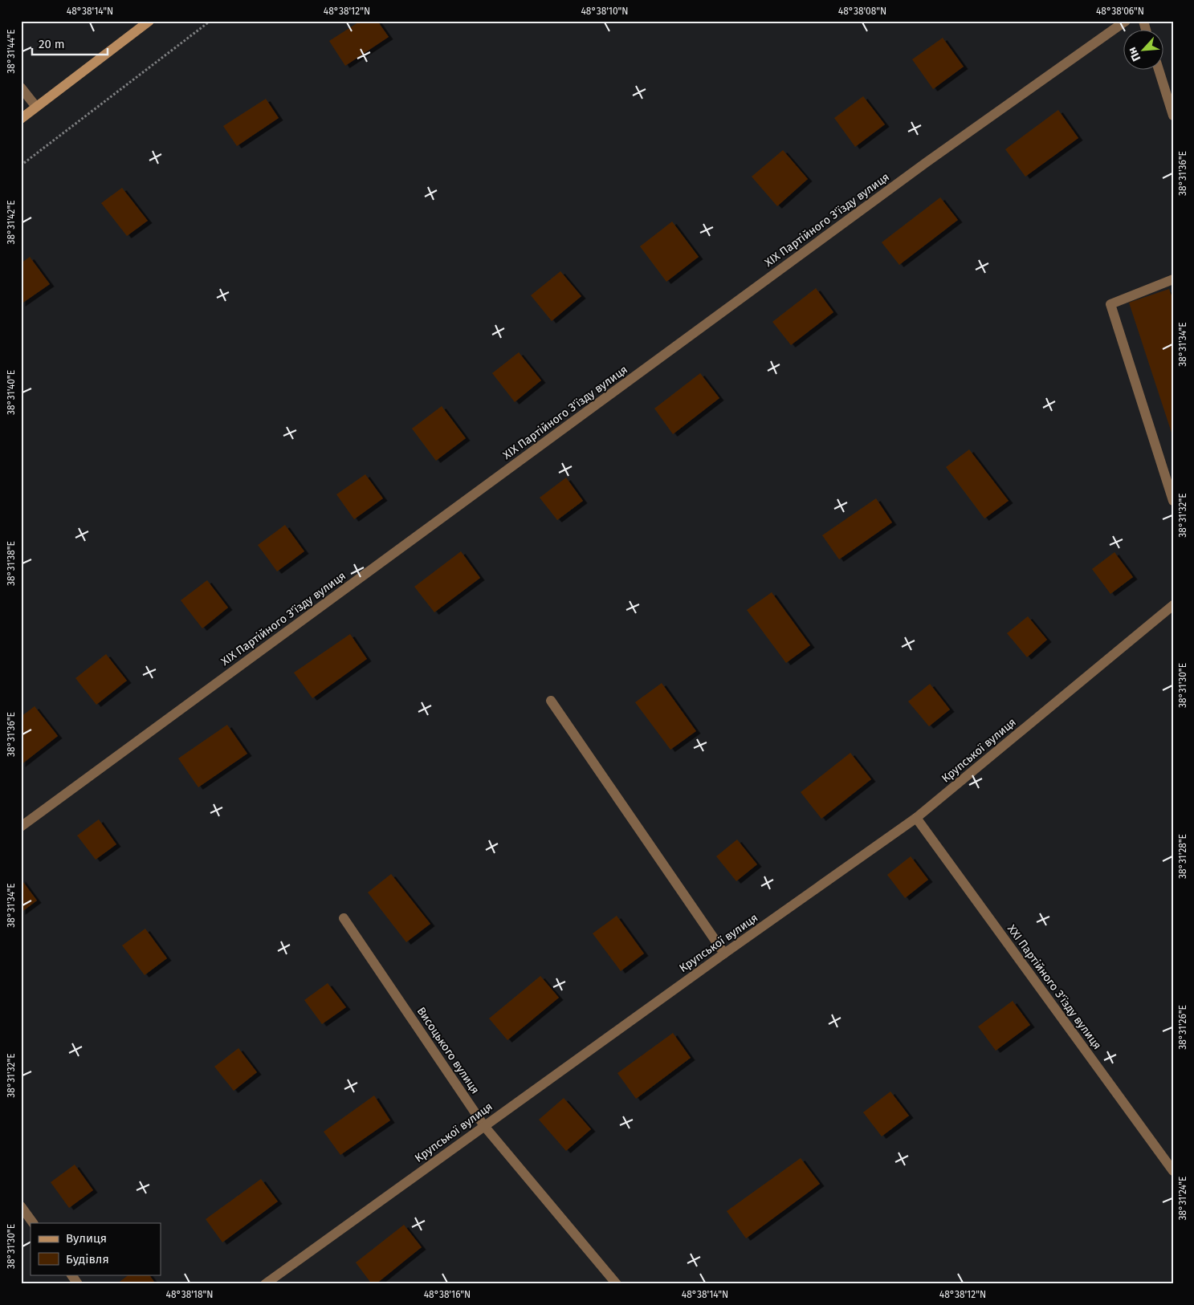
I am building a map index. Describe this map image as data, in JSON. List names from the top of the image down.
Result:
{
  "streets": {
    "street": [
      "XIX Партійного З'їзду вулиця",
      "Крупської вулиця",
      "XXI Партійного З'їзду вулиця",
      "Висоцького вулиця"
    ]
  },
  "crossings": [
    ["Крупської вулиця", "XXI Партійного З'їзду вулиця"],
    ["Крупської вулиця", "Висоцького вулиця"]
  ],
  "legend": ["Вулиця", "Будівля"],
  "scale_bar": "20 m",
  "north": "bottom left",
  "coordinates": [
    "48°38'14\"N",
    "48°38'12\"N",
    "48°38'10\"N",
    "48°38'08\"N",
    "48°38'06\"N",
    "38°31'44\"E",
    "38°31'36\"E",
    "38°31'42\"E",
    "38°31'34\"E",
    "38°31'40\"E",
    "38°31'32\"E",
    "38°31'38\"E",
    "38°31'30\"E",
    "38°31'28\"E",
    "38°31'26\"E",
    "38°31'24\"E",
    "48°38'18\"N",
    "48°38'16\"N"
  ]
}
